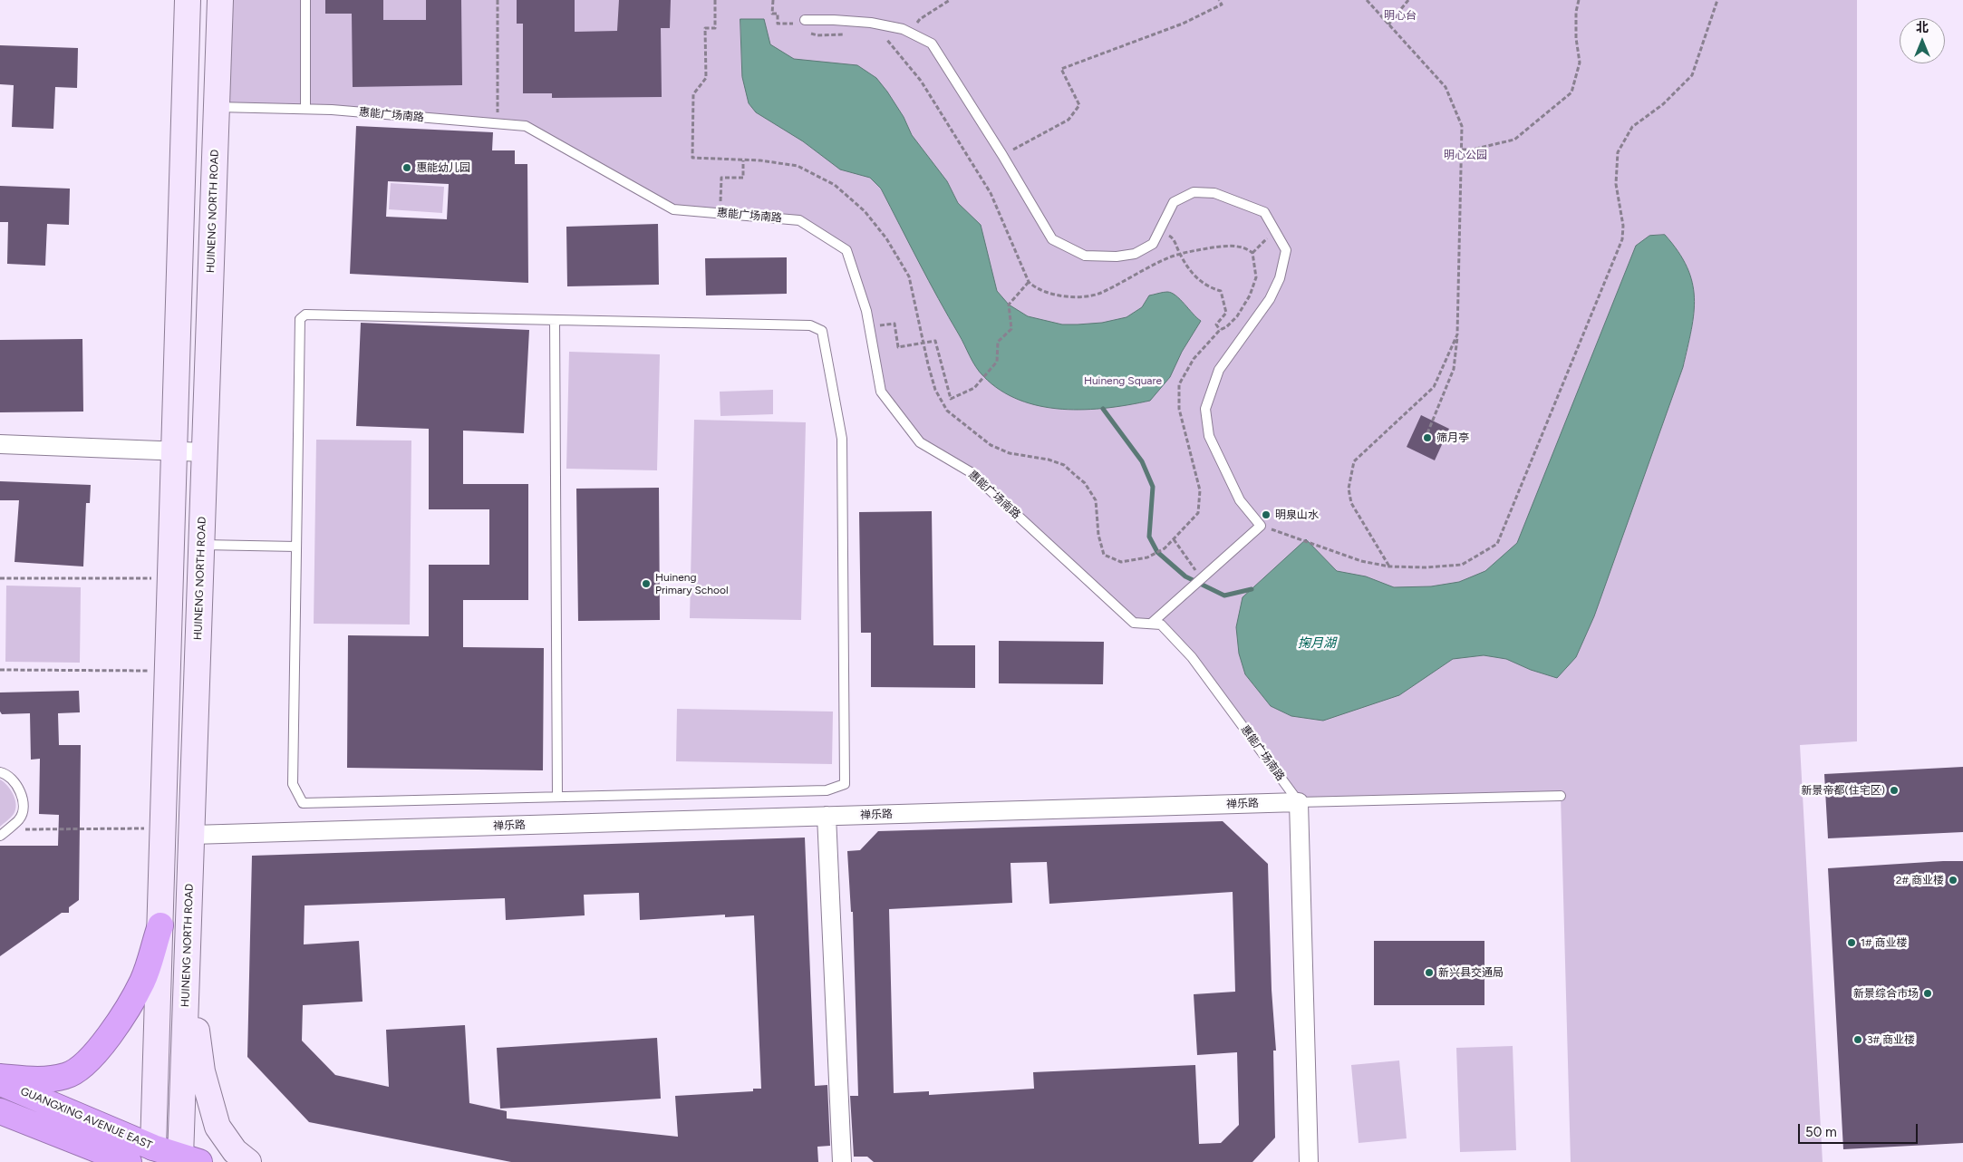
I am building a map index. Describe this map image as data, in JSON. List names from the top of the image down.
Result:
{
  "streets": {
    "highway": ["GUANGXING AVENUE EAST"],
    "street": ["HUINENG NORTH ROAD", "禅乐路"],
    "lane": ["惠能广场南路"]
  },
  "crossings": [
    ["惠能广场南路", "HUINENG NORTH ROAD"],
    ["惠能广场南路", "禅乐路"],
    ["HUINENG NORTH ROAD", "禅乐路"],
    ["HUINENG NORTH ROAD", "GUANGXING AVENUE EAST"]
  ],
  "water": ["掬月湖"],
  "parks": ["明心台", "明心公园", "Huineng Square"],
  "places": [
    "惠能幼儿园",
    "筛月亭",
    "明泉山水",
    "Huineng Primary School",
    "新景帝都(住宅区)",
    "2# 商业楼",
    "1# 商业楼",
    "新兴县交通局",
    "新景综合市场",
    "3# 商业楼"
  ],
  "scale_bar": "50 m",
  "north": "top"
}
